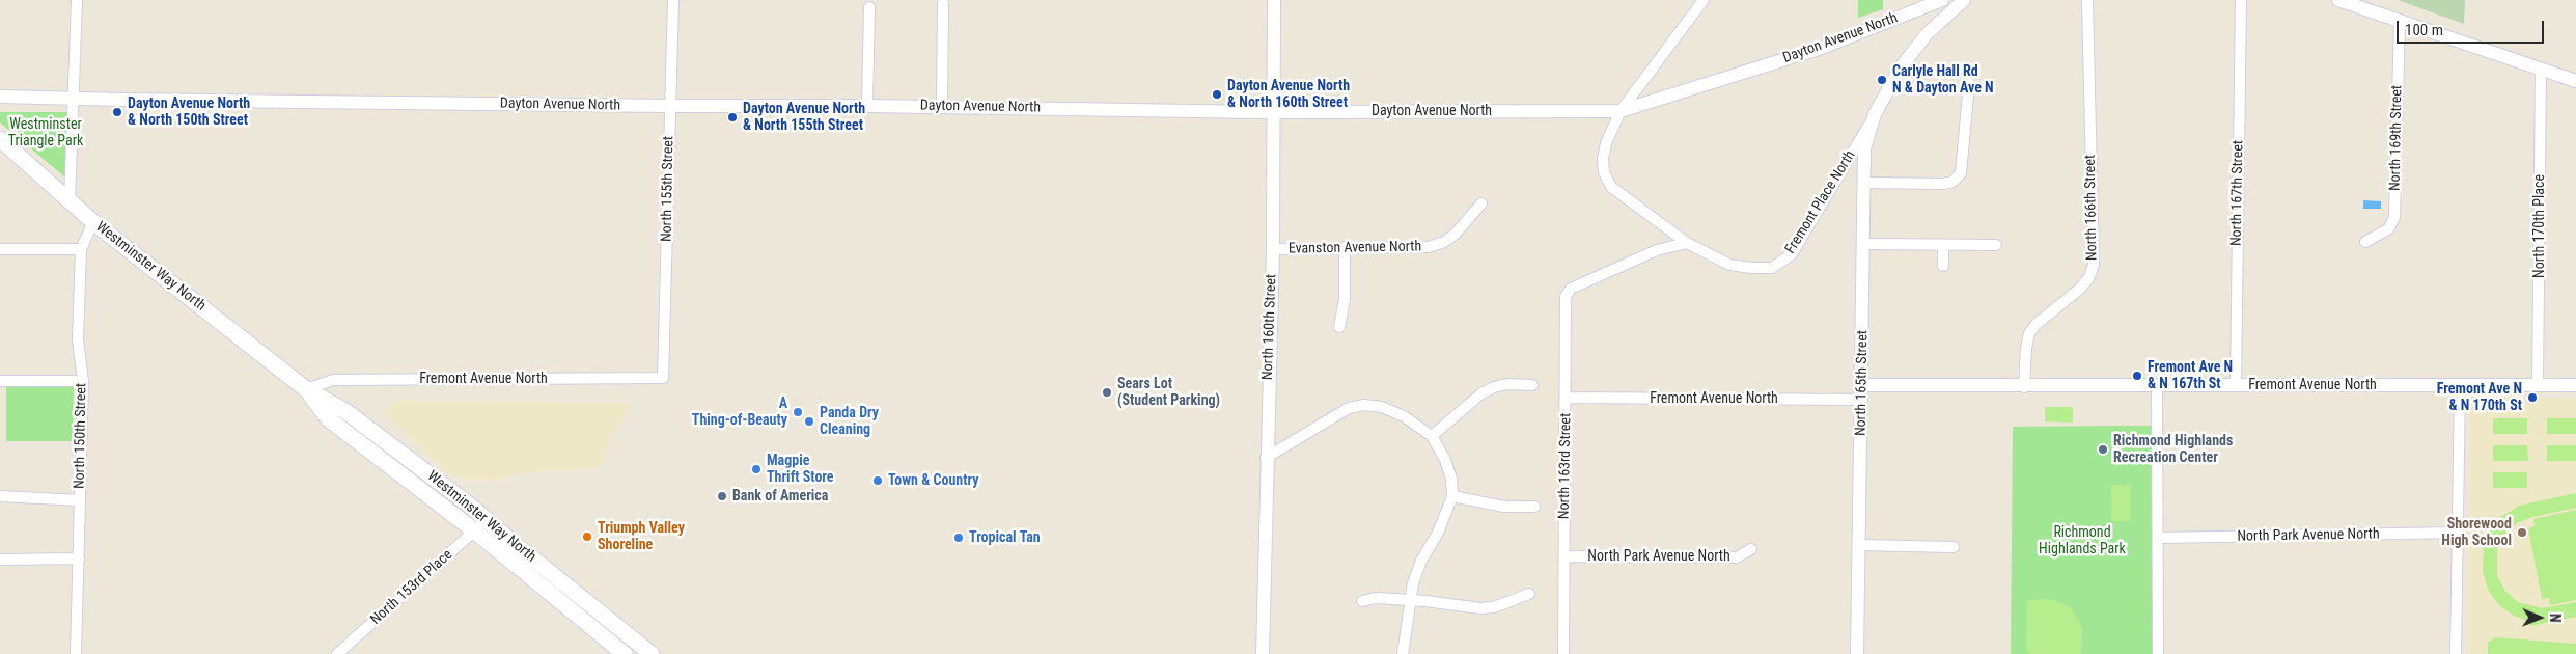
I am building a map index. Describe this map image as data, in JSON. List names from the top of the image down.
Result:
{
  "streets": {
    "main road": ["Westminster Way North"],
    "street": [
      "Dayton Avenue North",
      "North 169th Street",
      "North 155th Street",
      "North 167th Street",
      "Fremont Place North",
      "North 166th Street",
      "North 170th Place",
      "Evanston Avenue North",
      "North 160th Street",
      "Fremont Avenue North",
      "North 165th Street",
      "North 150th Street",
      "North 163rd Street",
      "North Park Avenue North",
      "North 153rd Place"
    ]
  },
  "crossings": [
    ["Dayton Avenue North", "North 155th Street"],
    ["Dayton Avenue North", "Fremont Place North"],
    ["Dayton Avenue North", "North 160th Street"],
    ["North 155th Street", "Fremont Avenue North"],
    ["North 167th Street", "Fremont Avenue North"],
    ["Fremont Place North", "North 165th Street"],
    ["Fremont Place North", "North 163rd Street"],
    ["North 166th Street", "Fremont Avenue North"],
    ["North 170th Place", "Fremont Avenue North"],
    ["Evanston Avenue North", "North 160th Street"],
    ["Westminster Way North", "Fremont Avenue North"],
    ["Westminster Way North", "North 150th Street"],
    ["Westminster Way North", "North 153rd Place"],
    ["Fremont Avenue North", "North 165th Street"],
    ["Fremont Avenue North", "North 163rd Street"],
    ["North 163rd Street", "North Park Avenue North"]
  ],
  "parks": ["Westminster Triangle Park", "Richmond Highlands Park"],
  "places": [
    "Carlyle Hall Rd N & Dayton Ave N",
    "Dayton Avenue North & North 160th Street",
    "Dayton Avenue North & North 150th Street",
    "Dayton Avenue North & North 155th Street",
    "Fremont Ave N & N 167th St",
    "Sears Lot (Student Parking)",
    "Fremont Ave N & N 170th St",
    "A Thing-of-Beauty",
    "Panda Dry Cleaning",
    "Richmond Highlands Recreation Center",
    "Magpie Thrift Store",
    "Town & Country",
    "Bank of America",
    "Shorewood High School",
    "Triumph Valley Shoreline",
    "Tropical Tan"
  ],
  "scale_bar": "100 m",
  "north": "right"
}
